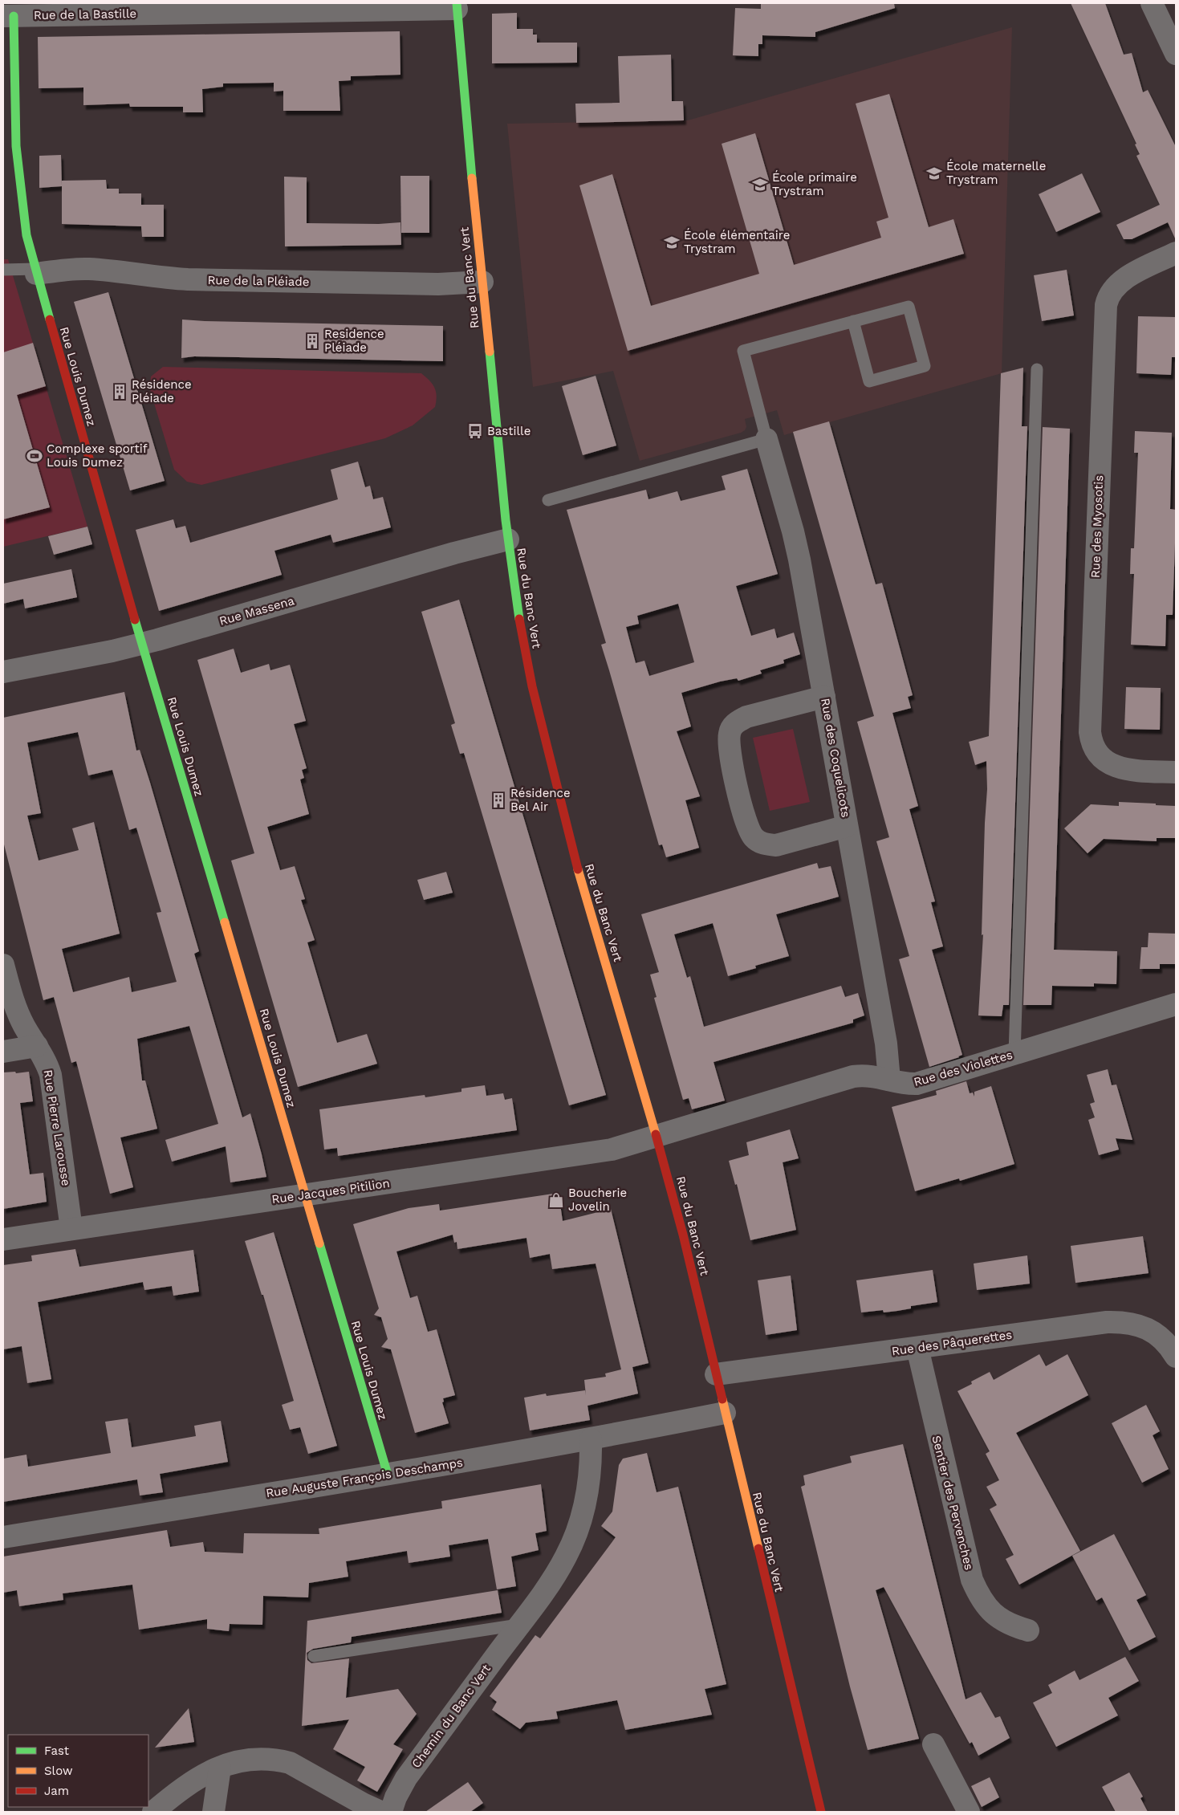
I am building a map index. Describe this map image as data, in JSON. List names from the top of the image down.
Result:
{
  "streets": {
    "street": [
      "Rue de la Bastille",
      "Rue du Banc Vert",
      "Rue de la Pléiade",
      "Rue Louis Dumez",
      "Rue des Myosotis",
      "Rue Massena",
      "Rue des Coquelicots",
      "Rue des Violettes",
      "Rue Pierre Larousse",
      "Rue Jacques Pitilion",
      "Rue des Pâquerettes",
      "Rue Auguste François Deschamps",
      "Sentier des Pervenches",
      "Chemin du Banc Vert"
    ]
  },
  "crossings": [
    ["Rue de la Bastille", "Rue du Banc Vert"],
    ["Rue de la Bastille", "Rue Louis Dumez"],
    ["Rue du Banc Vert", "Rue de la Pléiade"],
    ["Rue du Banc Vert", "Rue Massena"],
    ["Rue du Banc Vert", "Rue des Violettes"],
    ["Rue du Banc Vert", "Rue Jacques Pitilion"],
    ["Rue du Banc Vert", "Rue des Pâquerettes"],
    ["Rue du Banc Vert", "Rue Auguste François Deschamps"],
    ["Rue de la Pléiade", "Rue Louis Dumez"],
    ["Rue Louis Dumez", "Rue Massena"],
    ["Rue Louis Dumez", "Rue Jacques Pitilion"],
    ["Rue Louis Dumez", "Rue Auguste François Deschamps"],
    ["Rue des Coquelicots", "Rue des Violettes"],
    ["Rue des Violettes", "Rue Jacques Pitilion"],
    ["Rue Pierre Larousse", "Rue Jacques Pitilion"],
    ["Rue des Pâquerettes", "Sentier des Pervenches"],
    ["Rue Auguste François Deschamps", "Chemin du Banc Vert"]
  ],
  "places": {
    "school or university": ["École maternelle Trystram", "École primaire Trystram", "École élémentaire Trystram"],
    "building": ["Residence Pléiade", "Résidence Pléiade", "Résidence Bel Air"],
    "bus stop": ["Bastille"],
    "sports": ["Complexe sportif Louis Dumez"],
    "shop": ["Boucherie Jovelin"]
  },
  "legend": ["Fast", "Slow", "Jam"]
}
